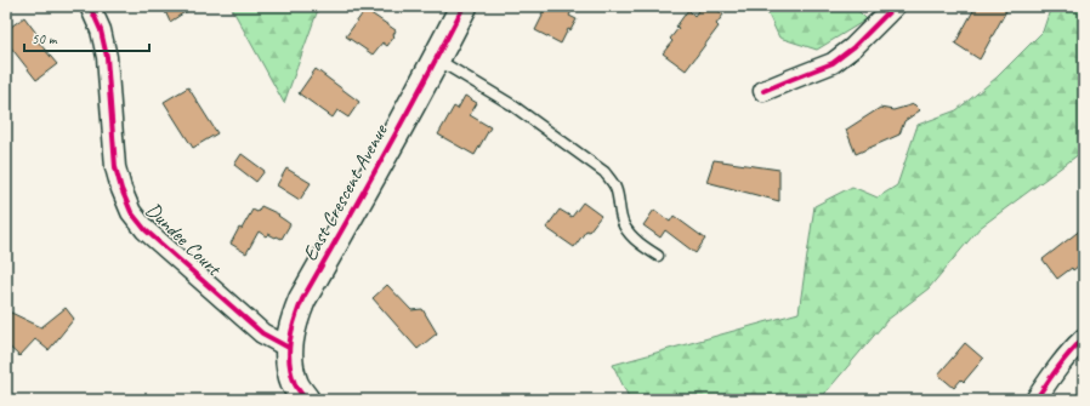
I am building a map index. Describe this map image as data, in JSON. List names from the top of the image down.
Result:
{
  "streets": {
    "street": ["East Crescent Avenue", "Dundee Court"]
  },
  "crossings": [
    ["East Crescent Avenue", "Dundee Court"]
  ],
  "scale_bar": "50 m"
}
